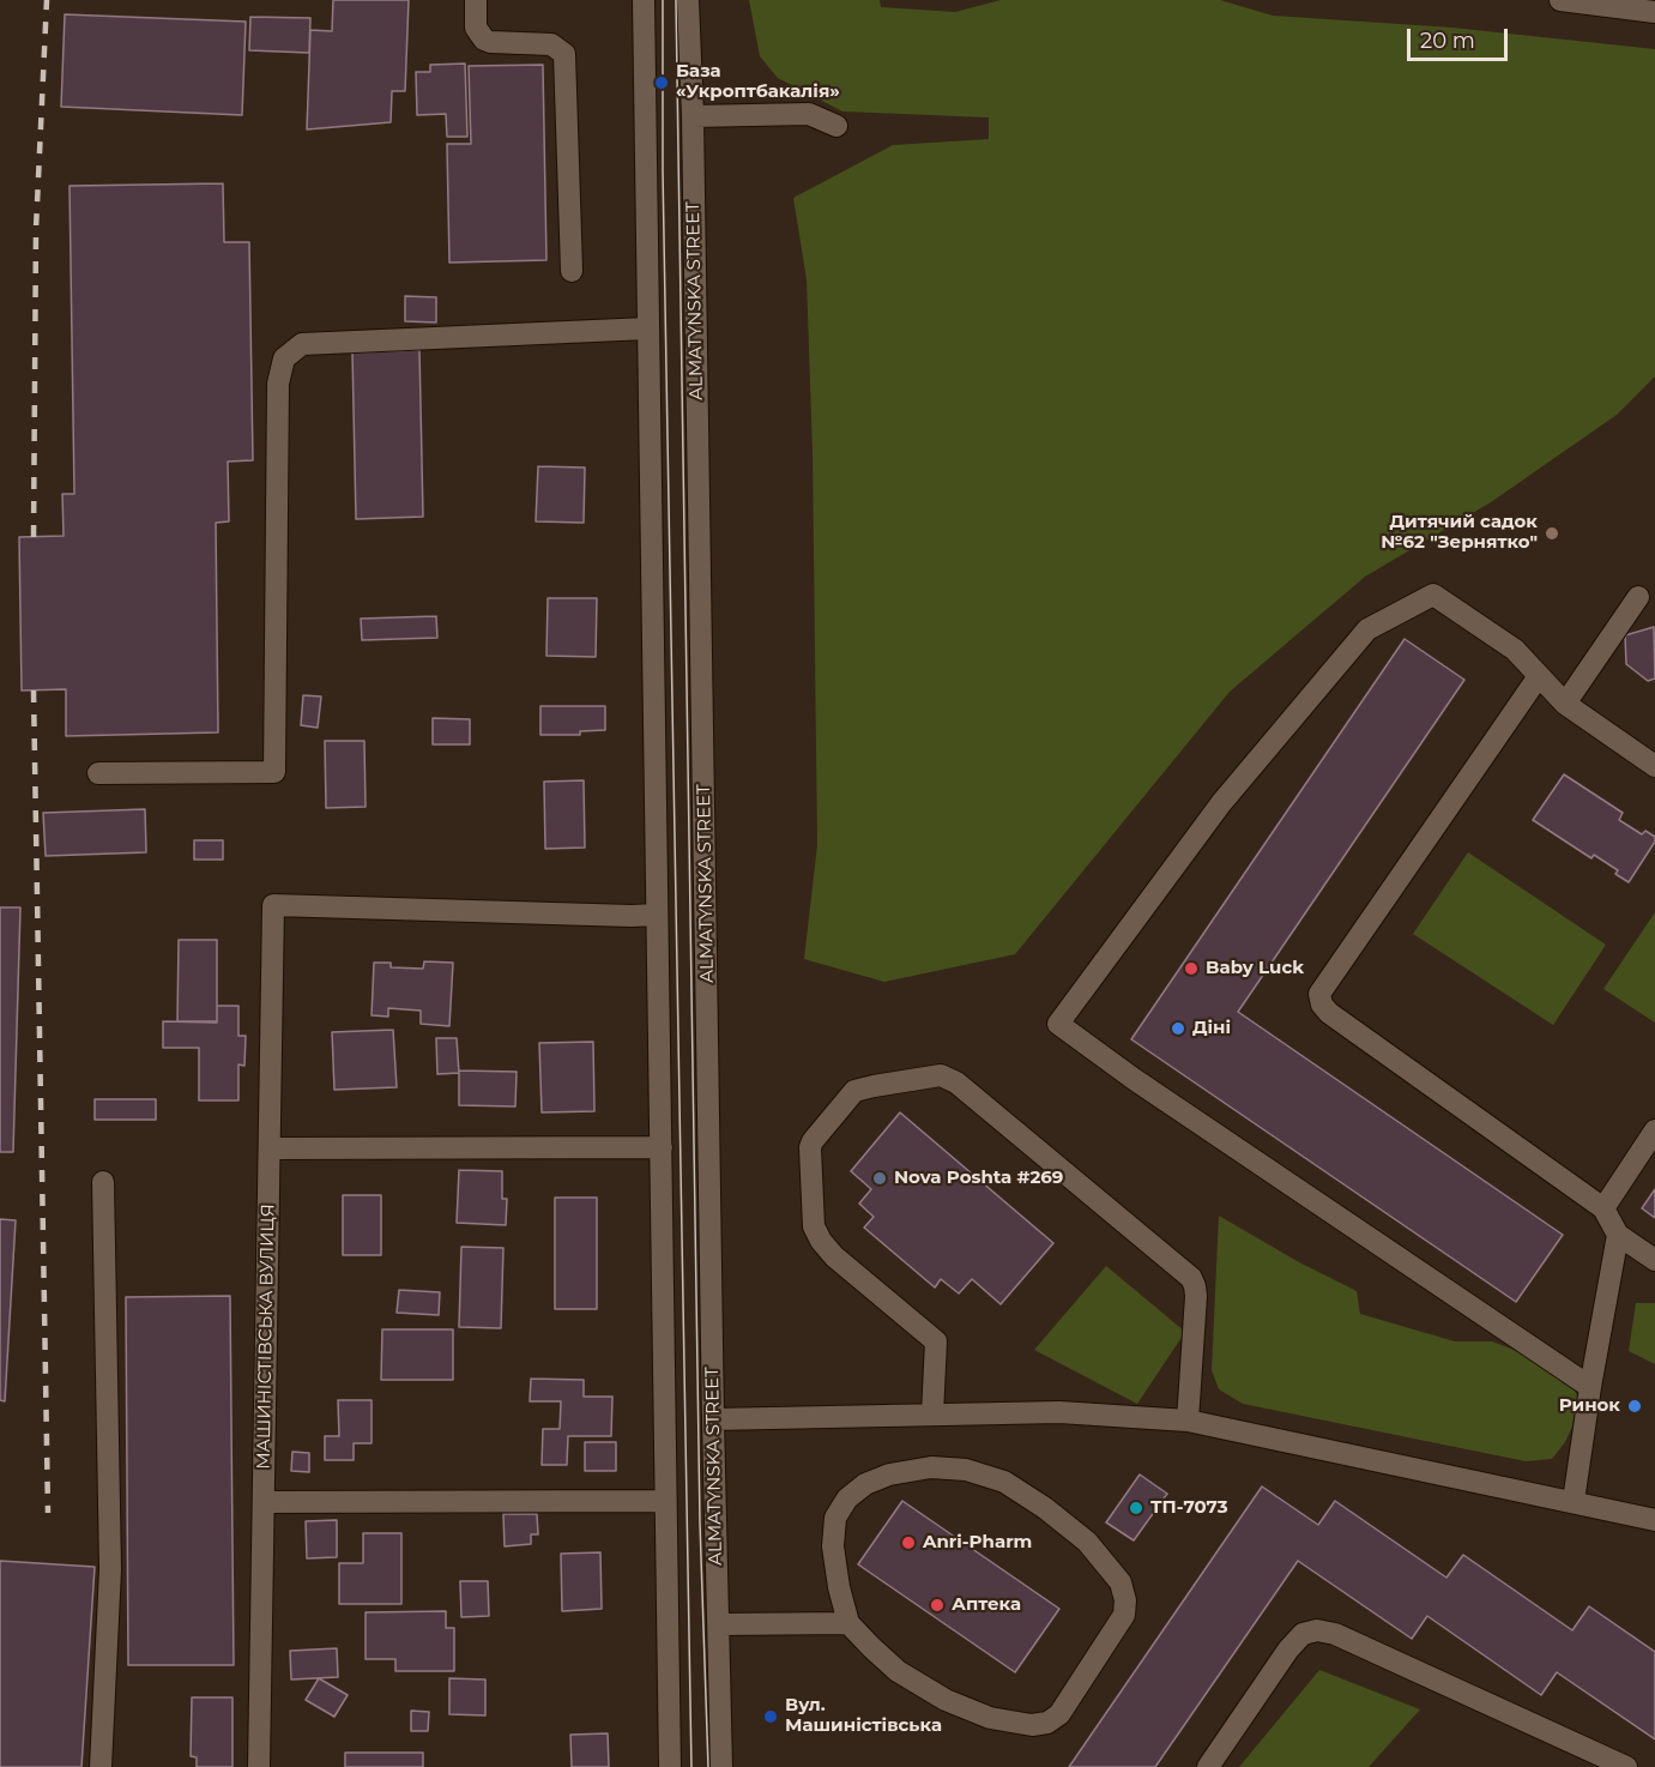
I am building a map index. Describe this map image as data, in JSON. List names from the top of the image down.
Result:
{
  "streets": {
    "street": ["ALMATYNSKA STREET", "МАШИНІСТІВСЬКА ВУЛИЦЯ"]
  },
  "places": [
    "База «Укроптбакалія»",
    "Дитячий садок №62 \"Зернятко\"",
    "Baby Luck",
    "Діні",
    "Nova Poshta #269",
    "Ринок",
    "ТП-7073",
    "Anri-Pharm",
    "Аптека",
    "Вул. Машиністівська"
  ],
  "scale_bar": "20 m"
}
